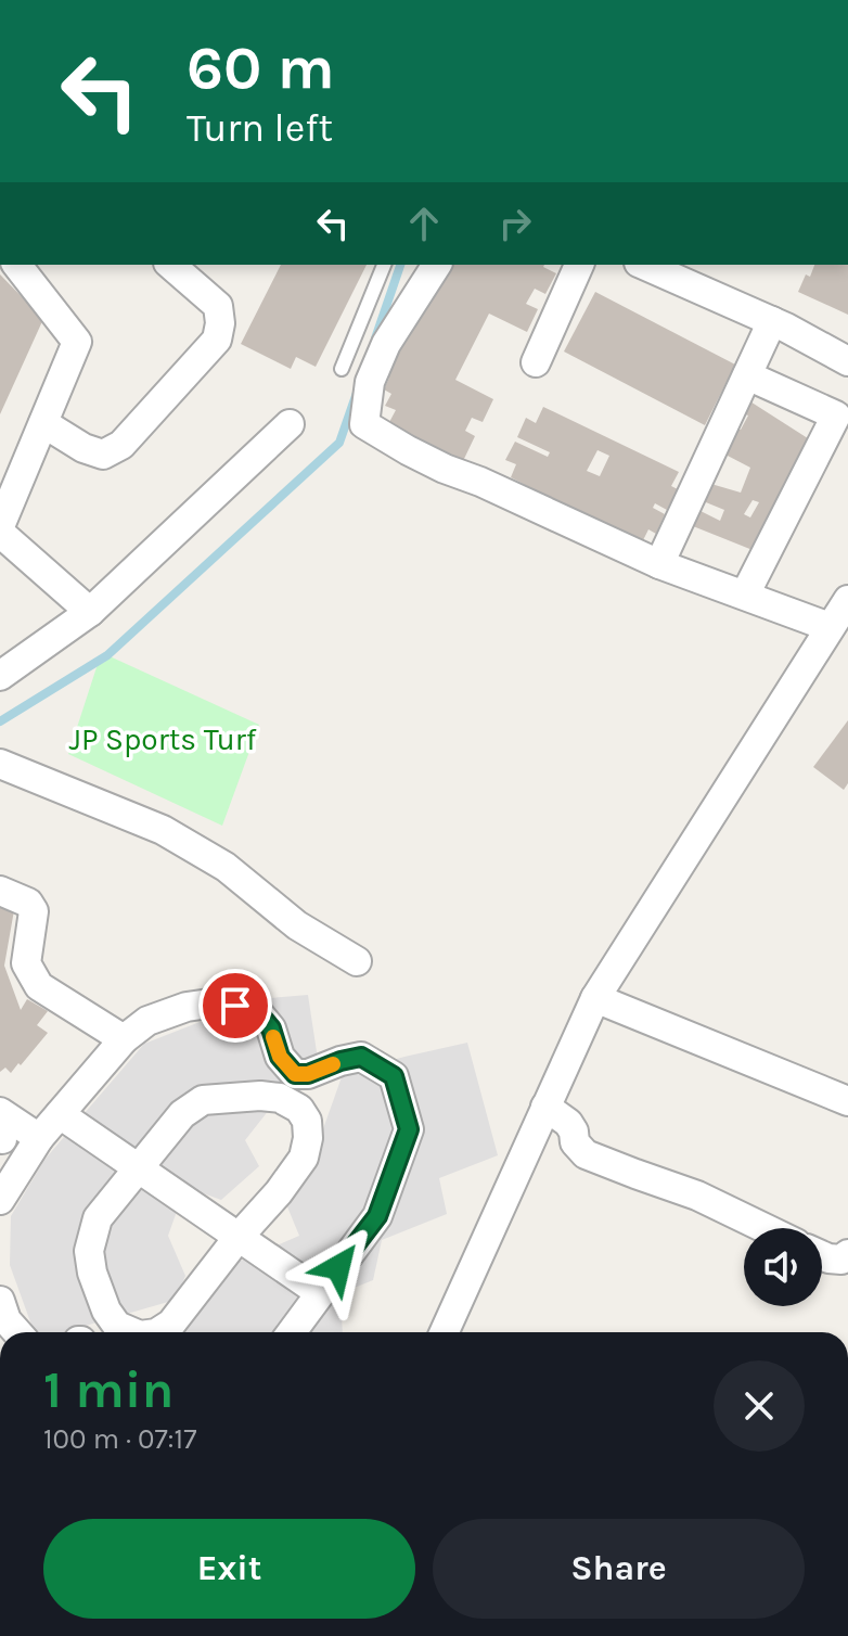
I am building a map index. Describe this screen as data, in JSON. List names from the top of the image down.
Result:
{
  "parks": ["JP Sports Turf"],
  "page": {
    "turn": ["60 m", "Turn left"],
    "heading": ["1 min", "100 m · 07:17"],
    "buttons": ["Exit", "Share"]
  }
}
